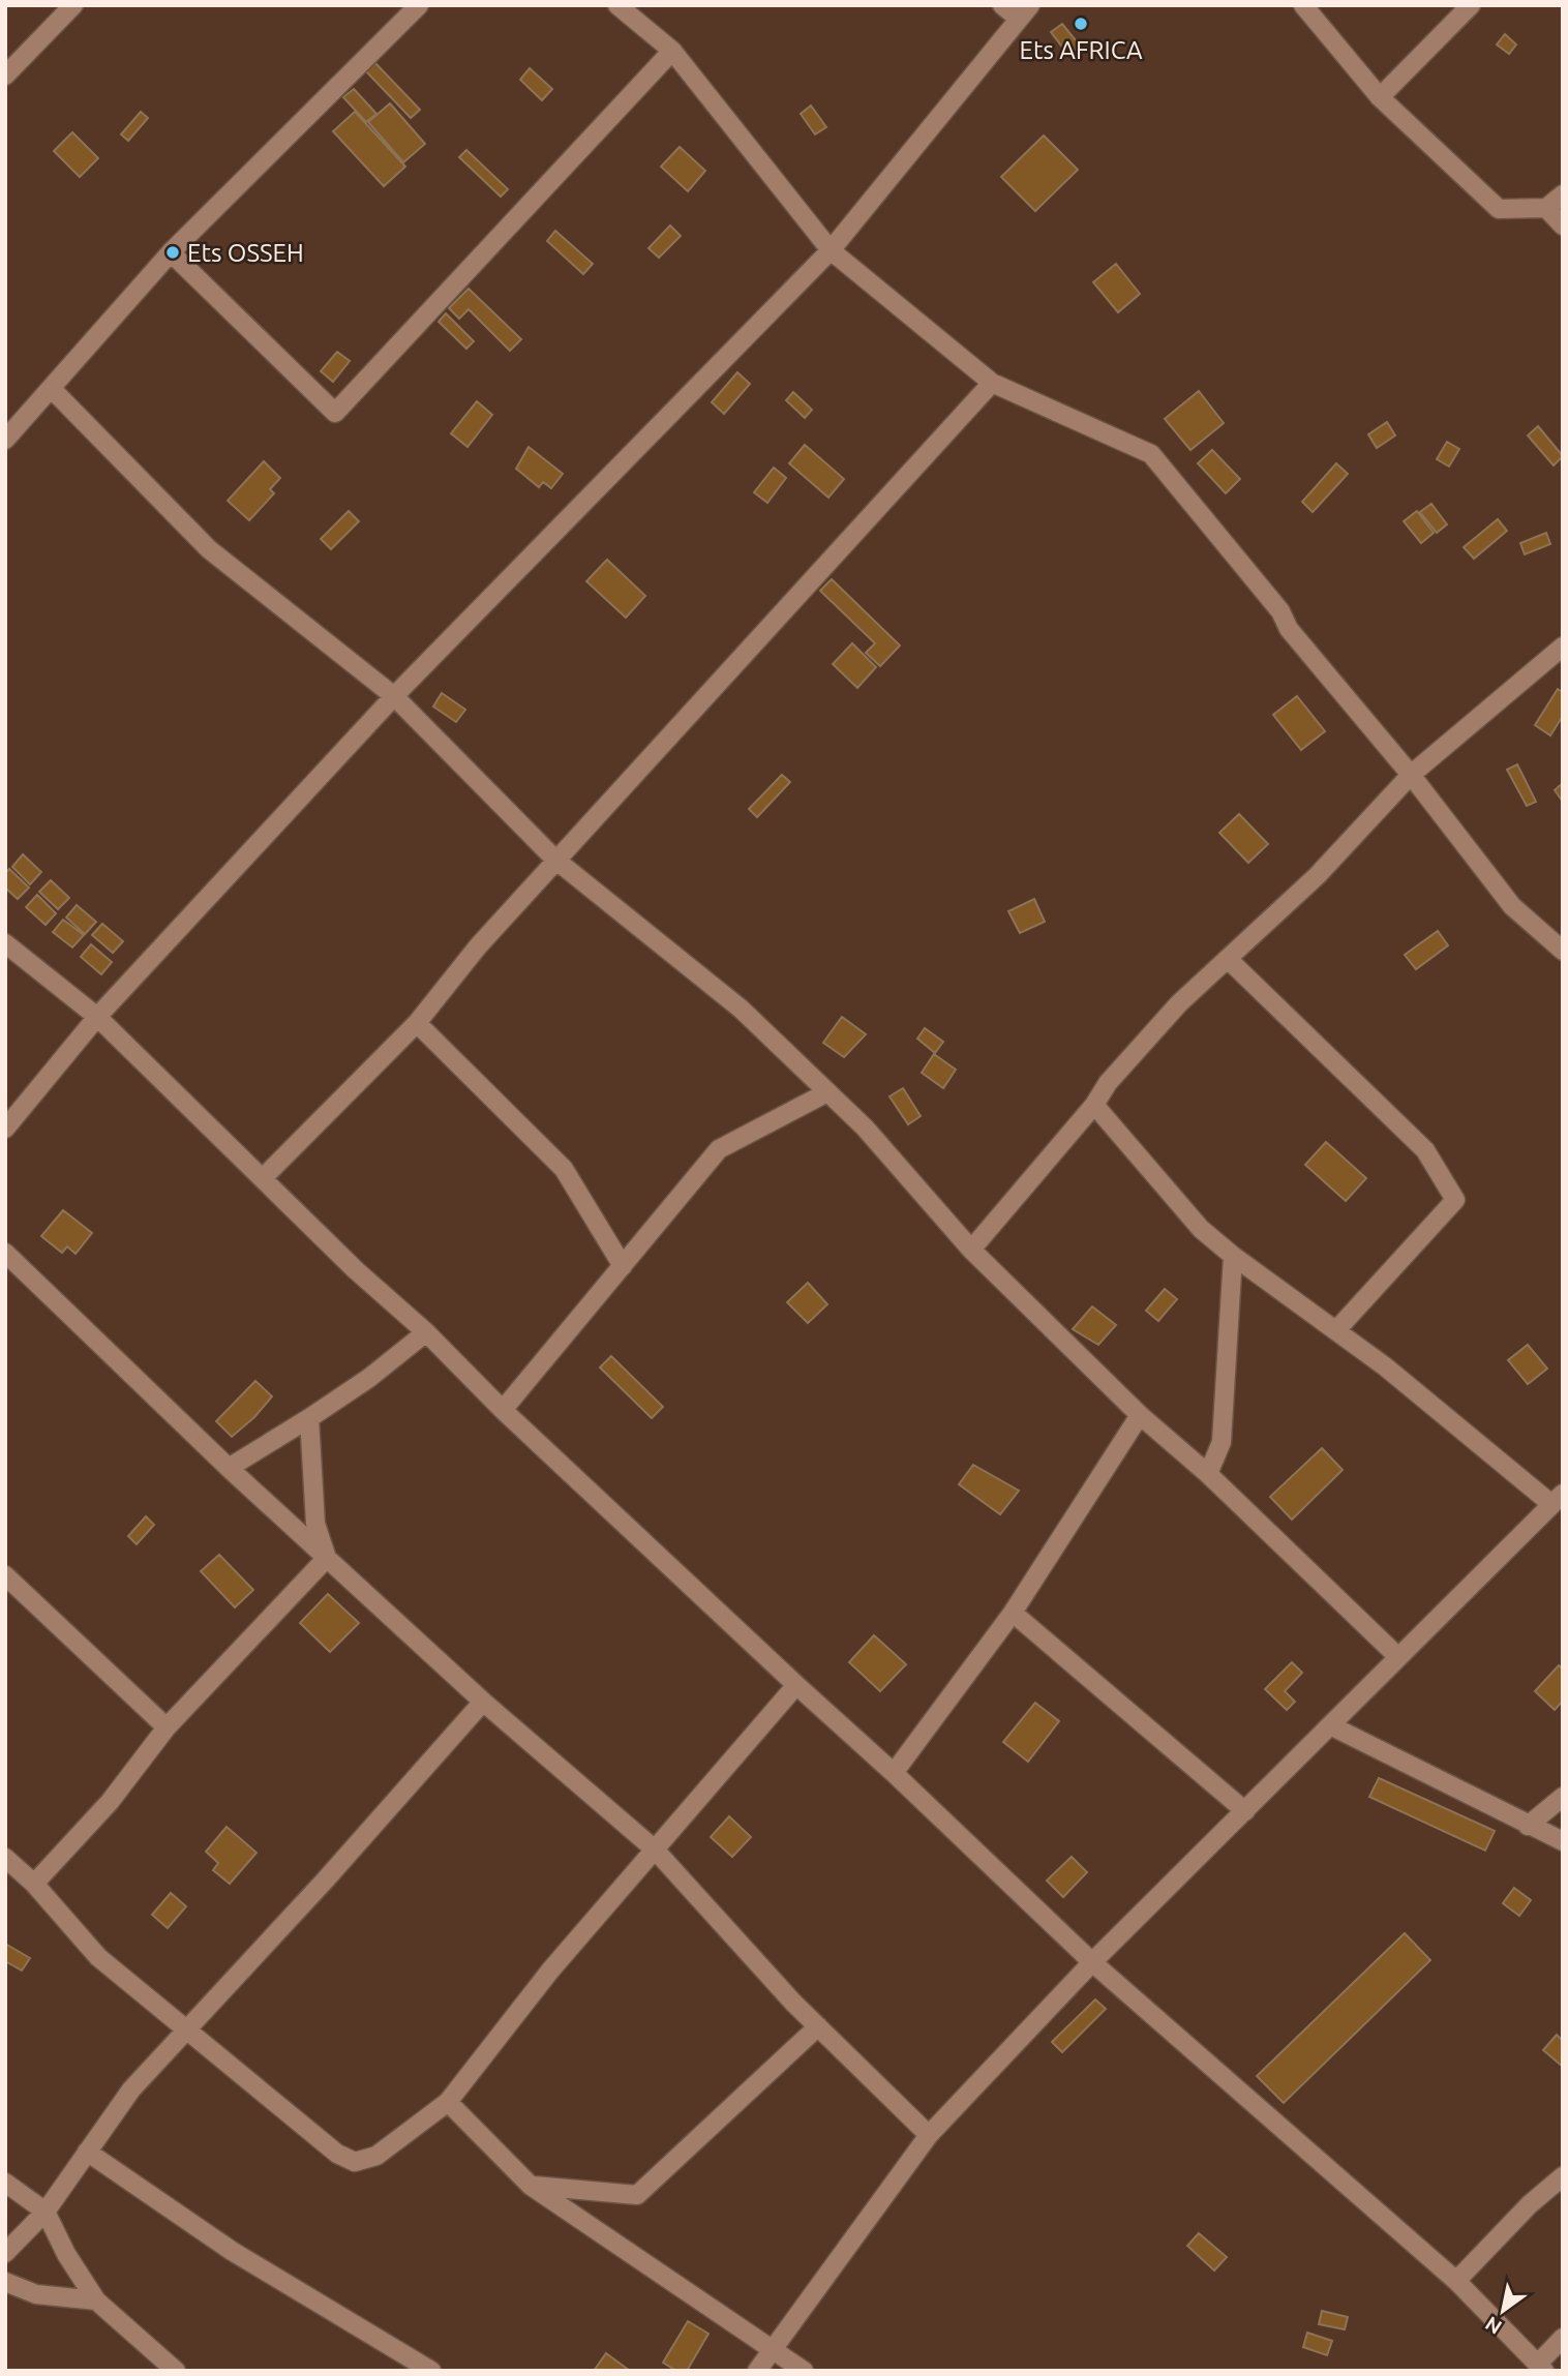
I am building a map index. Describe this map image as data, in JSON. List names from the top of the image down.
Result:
{
  "places": ["Ets AFRICA", "Ets OSSEH"],
  "north": "bottom left"
}
